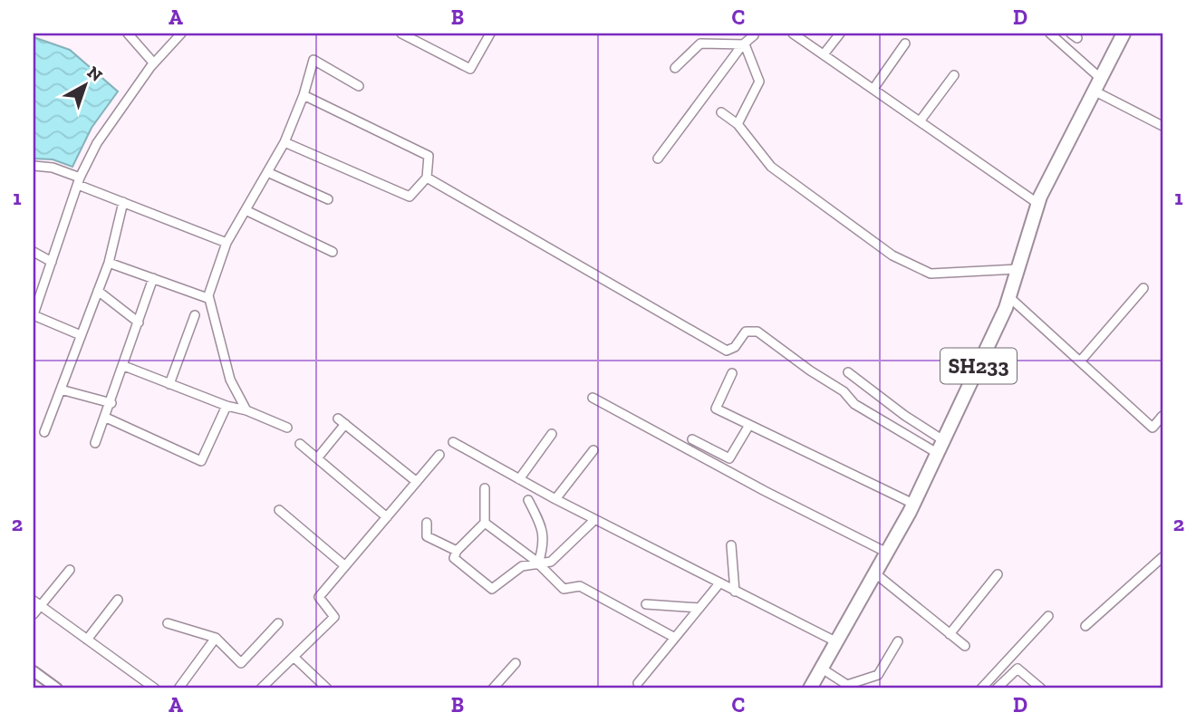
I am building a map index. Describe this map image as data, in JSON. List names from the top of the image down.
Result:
{
  "streets": {
    "main road": ["SH233"]
  },
  "north": "top right",
  "grid": {
    "columns": [
      "A",
      "B",
      "C",
      "D"
    ],
    "rows": ["1", "2"]
  }
}
